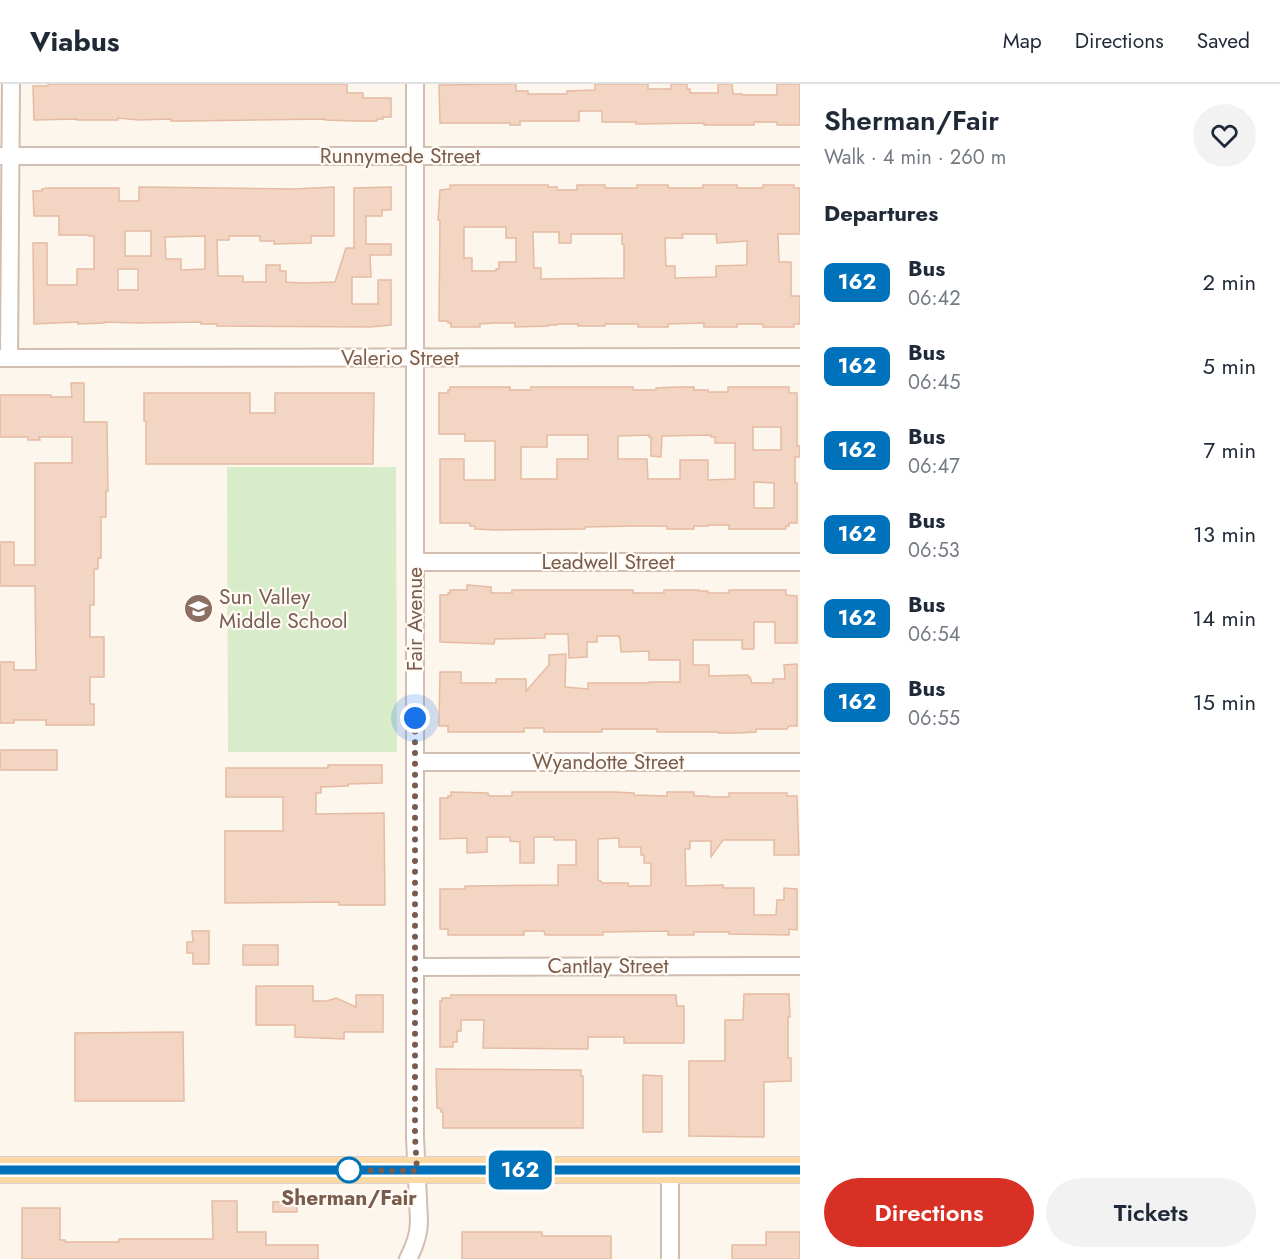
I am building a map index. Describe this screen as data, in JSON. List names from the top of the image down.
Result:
{
  "streets": {
    "street": [
      "Runnymede Street",
      "Valerio Street",
      "Leadwell Street",
      "Fair Avenue",
      "Wyandotte Street",
      "Cantlay Street"
    ]
  },
  "crossings": [
    ["Runnymede Street", "Fair Avenue"],
    ["Valerio Street", "Fair Avenue"],
    ["Leadwell Street", "Fair Avenue"],
    ["Fair Avenue", "Wyandotte Street"],
    ["Fair Avenue", "Cantlay Street"]
  ],
  "places": {
    "school or university": ["Sun Valley Middle School"],
    "other": ["Sherman/Fair"]
  },
  "lines": ["bus line 162"],
  "page": {
    "header": "Viabus",
    "nav": ["Map", "Directions", "Saved"],
    "on_map": "162",
    "heading": [
      ["Sherman/Fair", "Walk · 4 min · 260 m"],
      "Departures"
    ],
    "list": [
      {
        "mark": "162",
        "name": "Bus",
        "note": "06:42",
        "value": "2 min"
      },
      {
        "mark": "162",
        "name": "Bus",
        "note": "06:45",
        "value": "5 min"
      },
      {
        "mark": "162",
        "name": "Bus",
        "note": "06:47",
        "value": "7 min"
      },
      {
        "mark": "162",
        "name": "Bus",
        "note": "06:53",
        "value": "13 min"
      },
      {
        "mark": "162",
        "name": "Bus",
        "note": "06:54",
        "value": "14 min"
      },
      {
        "mark": "162",
        "name": "Bus",
        "note": "06:55",
        "value": "15 min"
      }
    ],
    "buttons": ["Directions", "Tickets"]
  }
}
